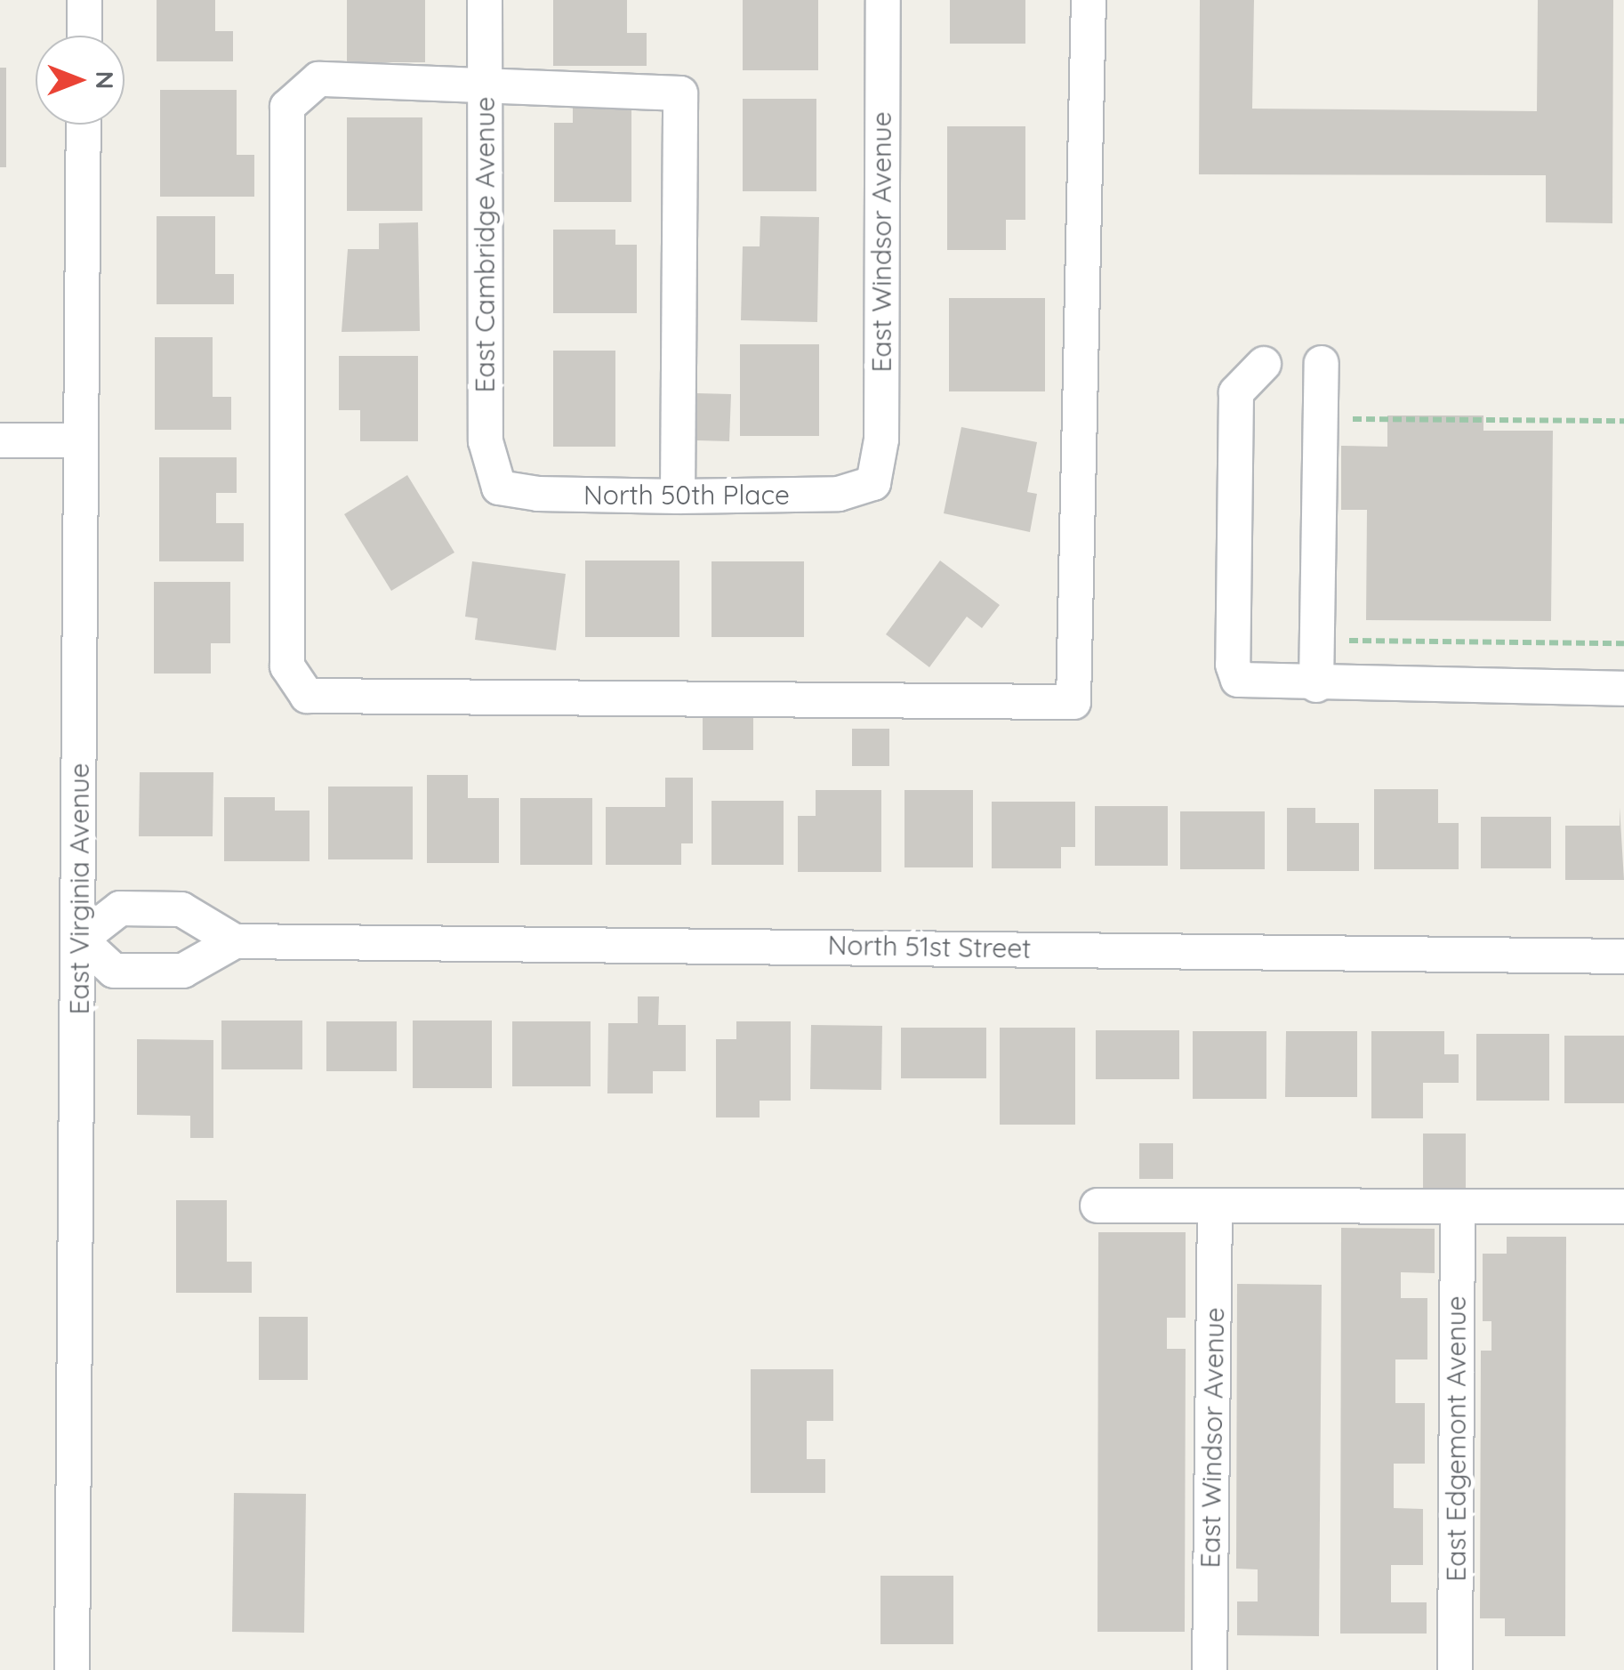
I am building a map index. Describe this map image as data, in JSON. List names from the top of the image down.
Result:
{
  "streets": {
    "street": [
      "East Windsor Avenue",
      "East Cambridge Avenue",
      "North 50th Place",
      "East Virginia Avenue",
      "North 51st Street",
      "East Edgemont Avenue"
    ]
  },
  "crossings": [
    ["East Windsor Avenue", "North 50th Place"],
    ["East Cambridge Avenue", "North 50th Place"]
  ],
  "north": "right"
}
